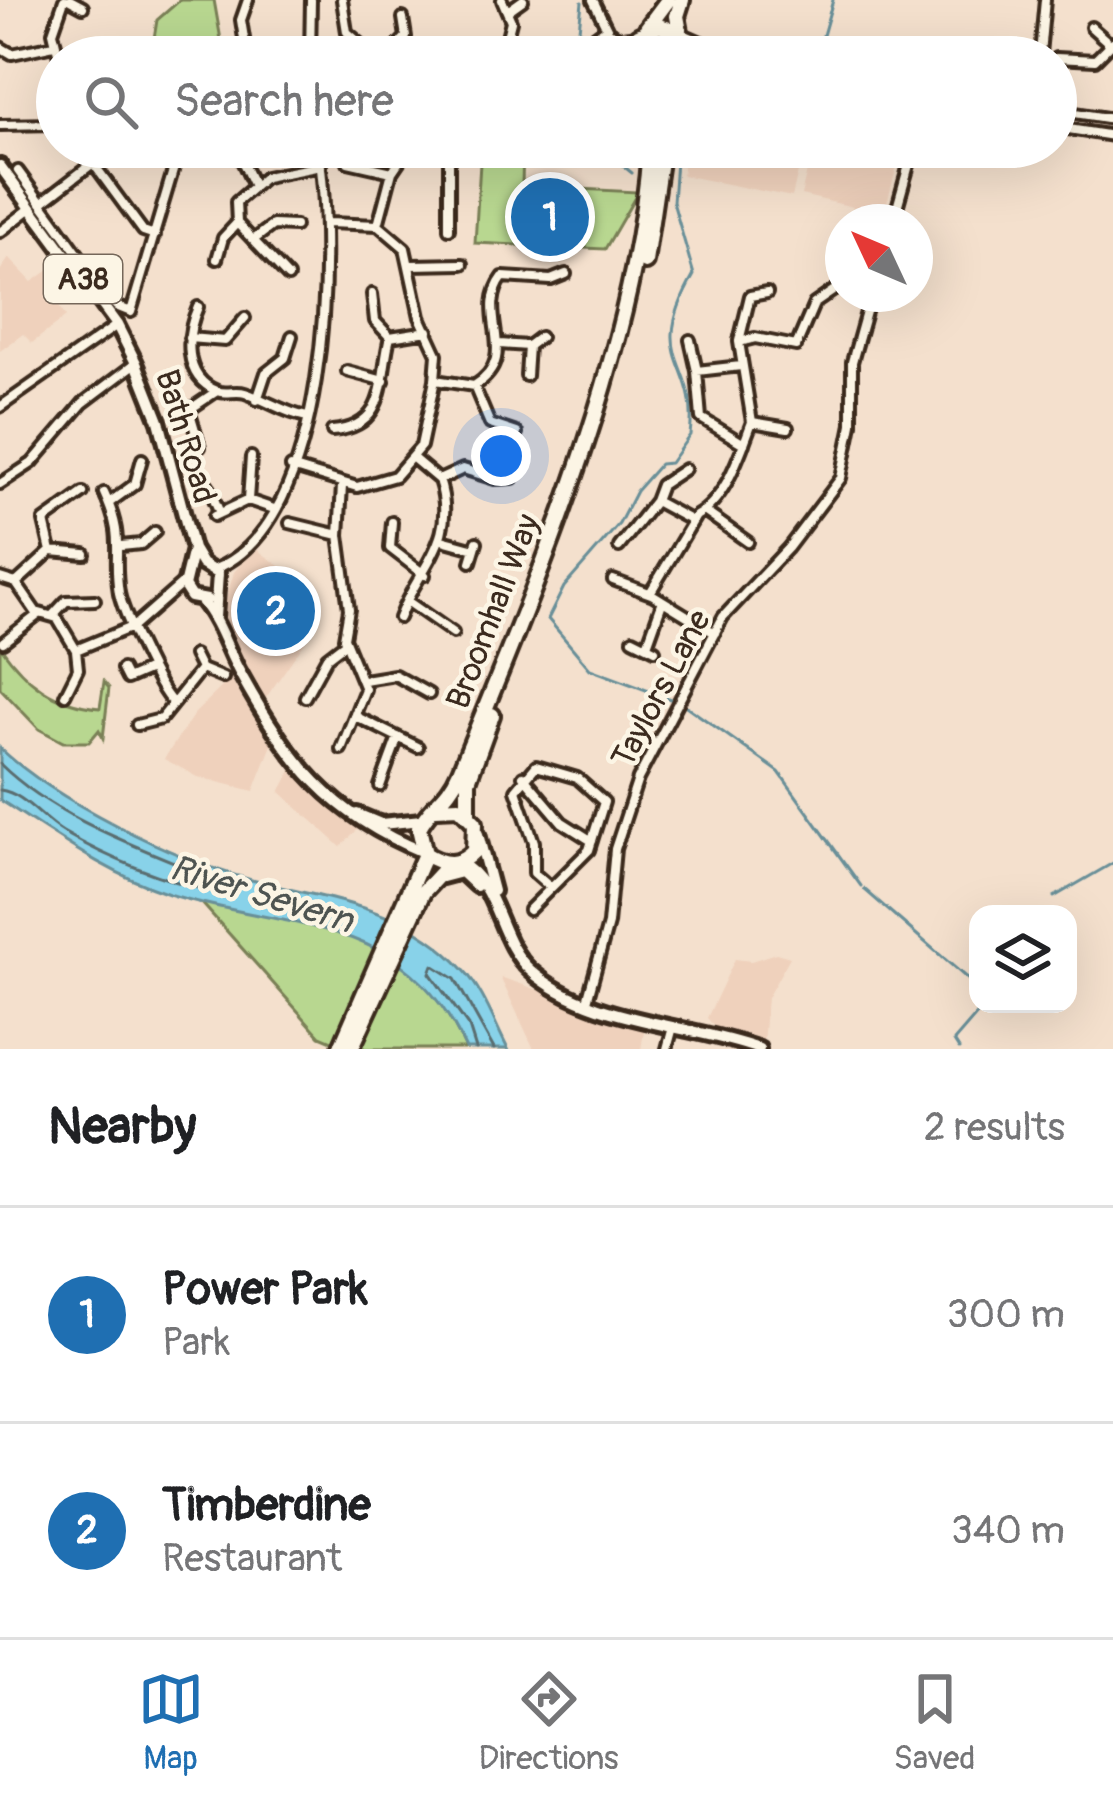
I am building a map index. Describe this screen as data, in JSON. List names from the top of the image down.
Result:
{
  "streets": {
    "highway": ["Broomhall Way"],
    "main road": ["A38", "Bath Road"],
    "street": ["Taylors Lane"]
  },
  "crossings": [
    ["Bath Road", "Broomhall Way"]
  ],
  "water": ["River Severn"],
  "north": "top left",
  "page": {
    "search": "Search here",
    "pins": ["1", "2"],
    "heading": ["Nearby", "2 results"],
    "list": [
      {
        "mark": "1",
        "name": "Power Park",
        "note": "Park",
        "value": "300 m"
      },
      {
        "mark": "2",
        "name": "Timberdine",
        "note": "Restaurant",
        "value": "340 m"
      }
    ],
    "nav": ["Map", "Directions", "Saved"]
  }
}
